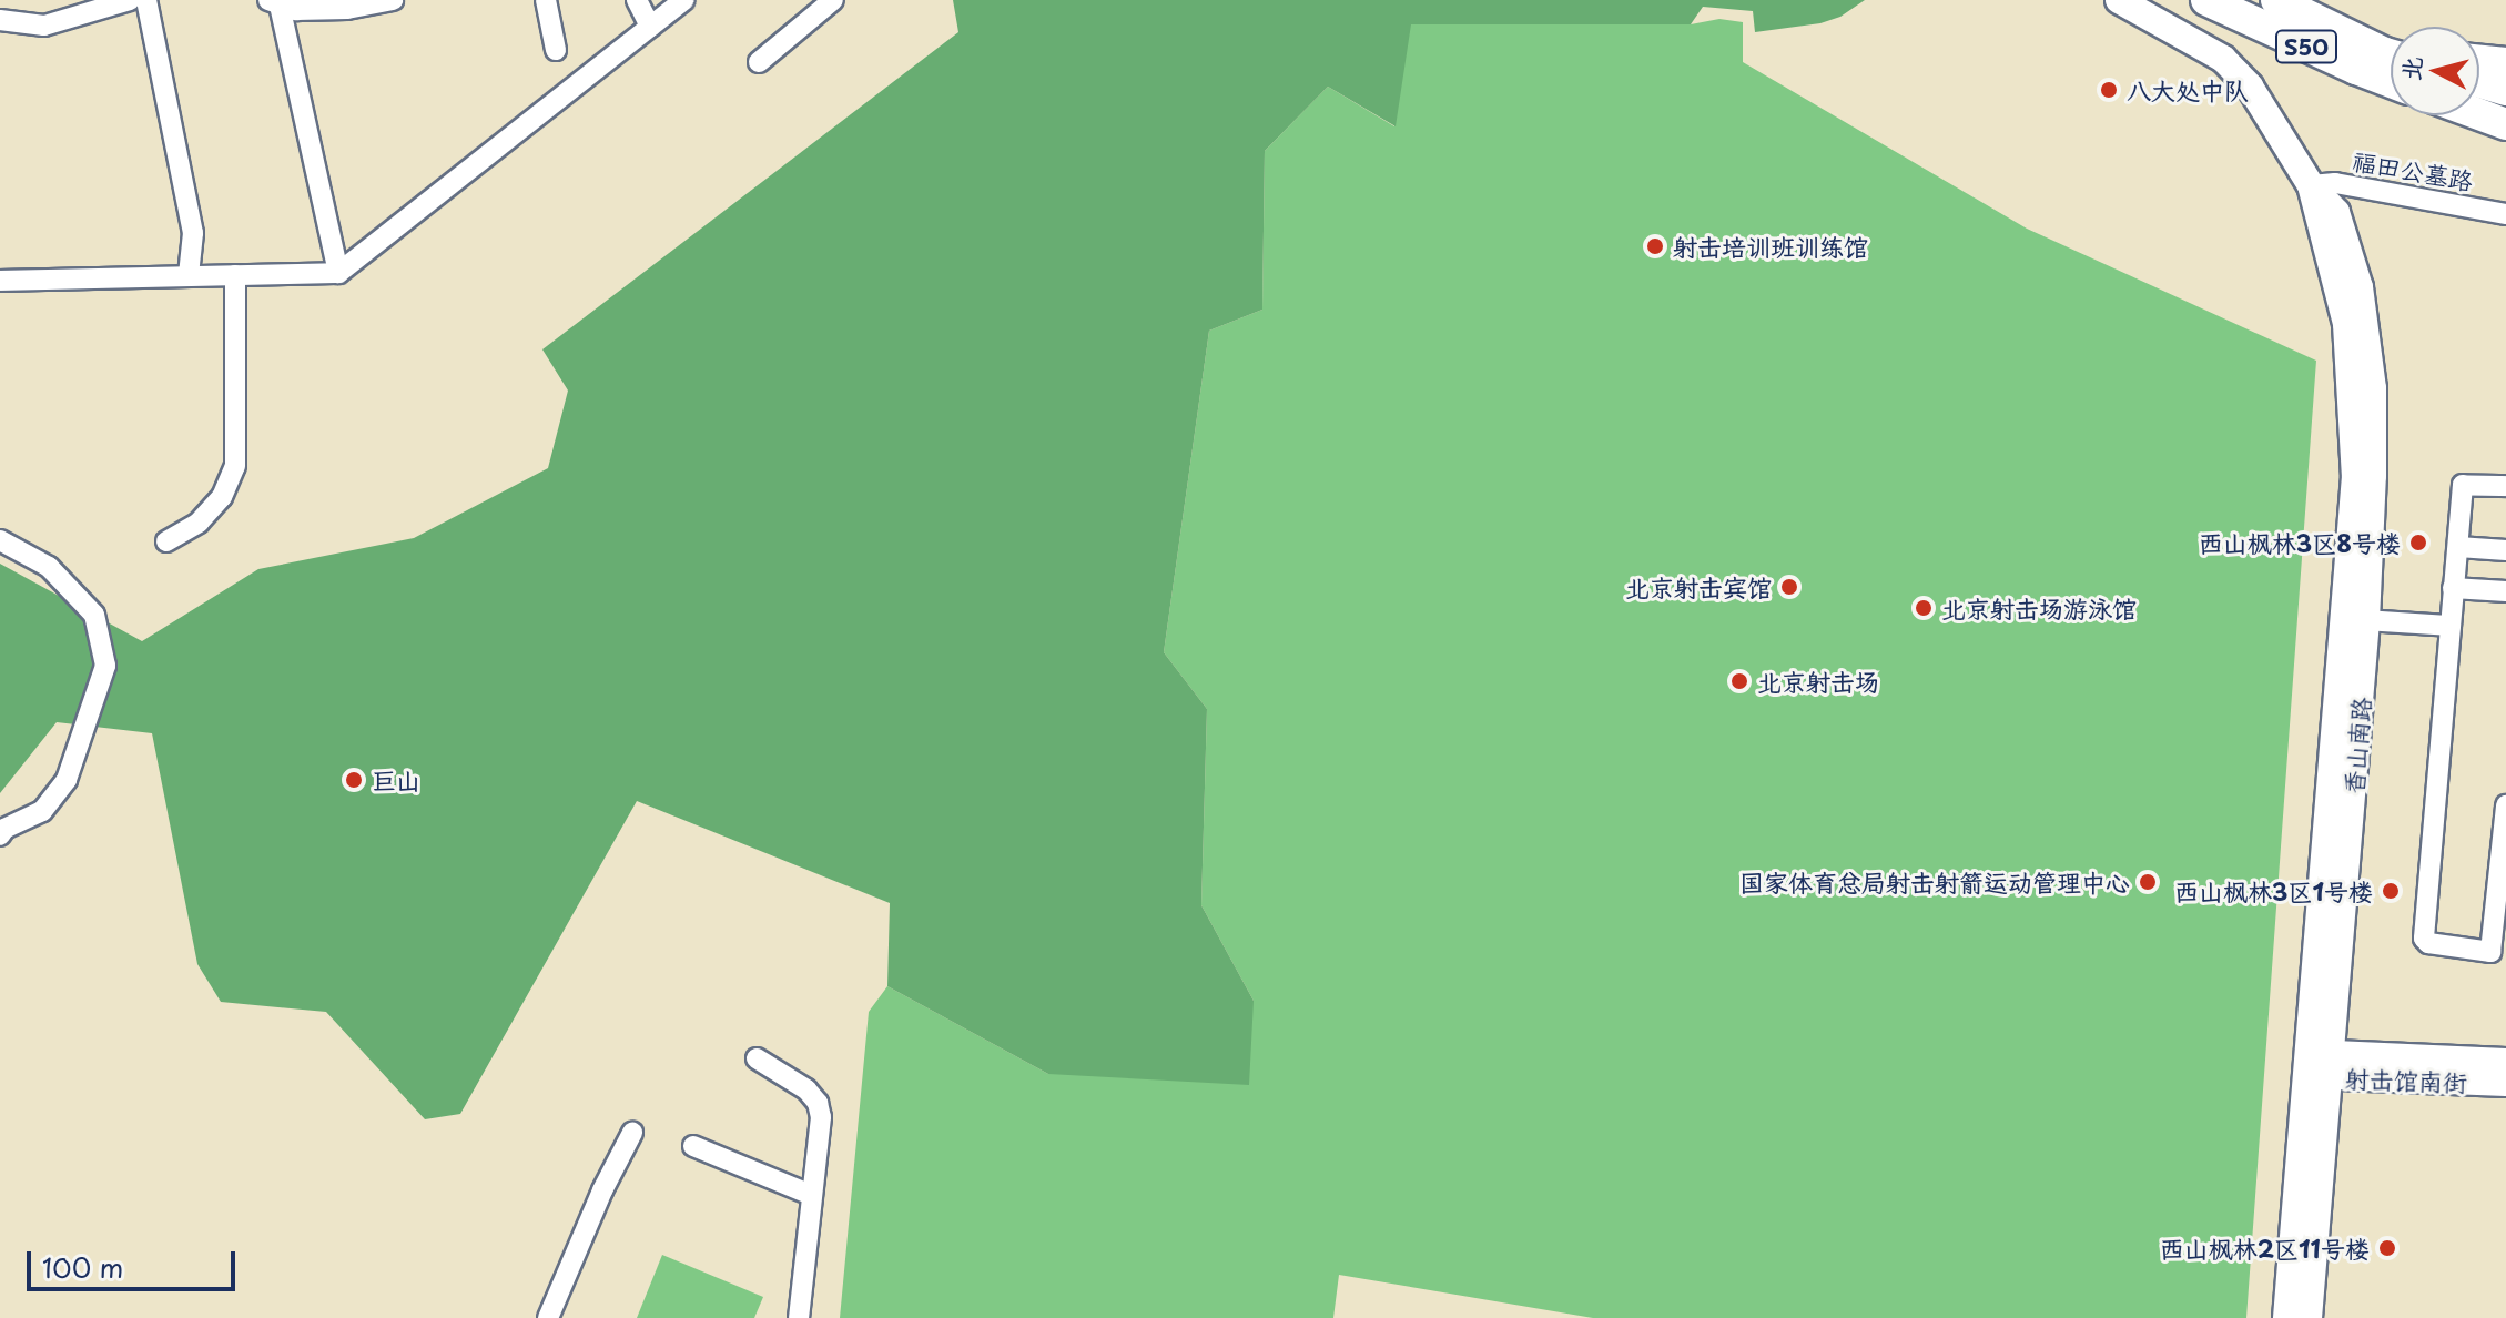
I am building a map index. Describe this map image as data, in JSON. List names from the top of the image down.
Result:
{
  "streets": {
    "highway": ["S50"],
    "main road": ["香山南路", "射击馆南街"],
    "street": ["福田公墓路"]
  },
  "crossings": [
    ["福田公墓路", "香山南路"],
    ["香山南路", "射击馆南街"]
  ],
  "places": [
    "八大处中队",
    "射击培训班训练馆",
    "西山枫林3区8号楼",
    "北京射击宾馆",
    "北京射击场游泳馆",
    "北京射击场",
    "巨山",
    "国家体育总局射击射箭运动管理中心",
    "西山枫林3区1号楼",
    "西山枫林2区11号楼"
  ],
  "scale_bar": "100 m",
  "north": "left"
}
